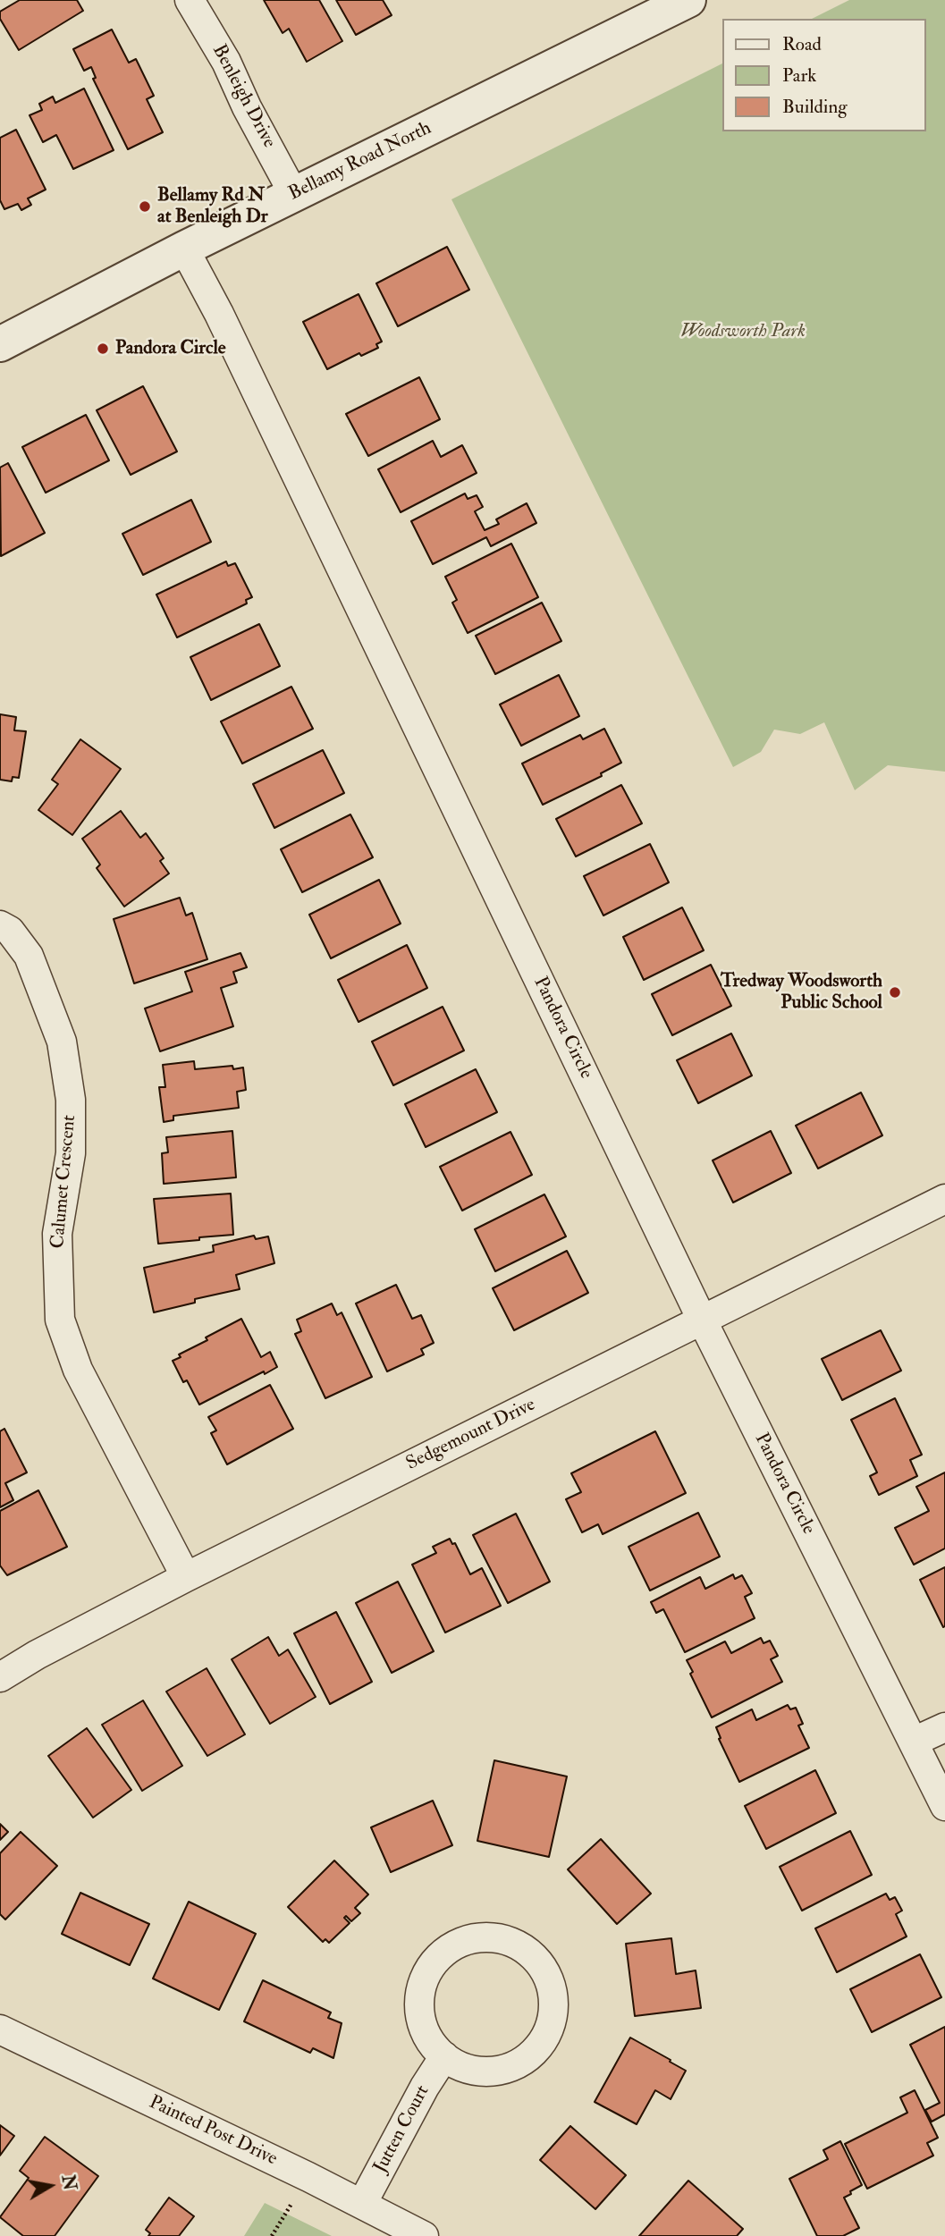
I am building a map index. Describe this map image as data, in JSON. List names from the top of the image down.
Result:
{
  "streets": {
    "street": [
      "Benleigh Drive",
      "Bellamy Road North",
      "Pandora Circle",
      "Calumet Crescent",
      "Sedgemount Drive",
      "Jutten Court",
      "Painted Post Drive"
    ]
  },
  "crossings": [
    ["Benleigh Drive", "Bellamy Road North"],
    ["Bellamy Road North", "Pandora Circle"],
    ["Pandora Circle", "Sedgemount Drive"],
    ["Calumet Crescent", "Sedgemount Drive"],
    ["Jutten Court", "Painted Post Drive"]
  ],
  "parks": ["Woodsworth Park"],
  "places": ["Bellamy Rd N at Benleigh Dr", "Pandora Circle", "Tredway Woodsworth Public School"],
  "legend": ["Road", "Park", "Building"],
  "north": "right"
}
